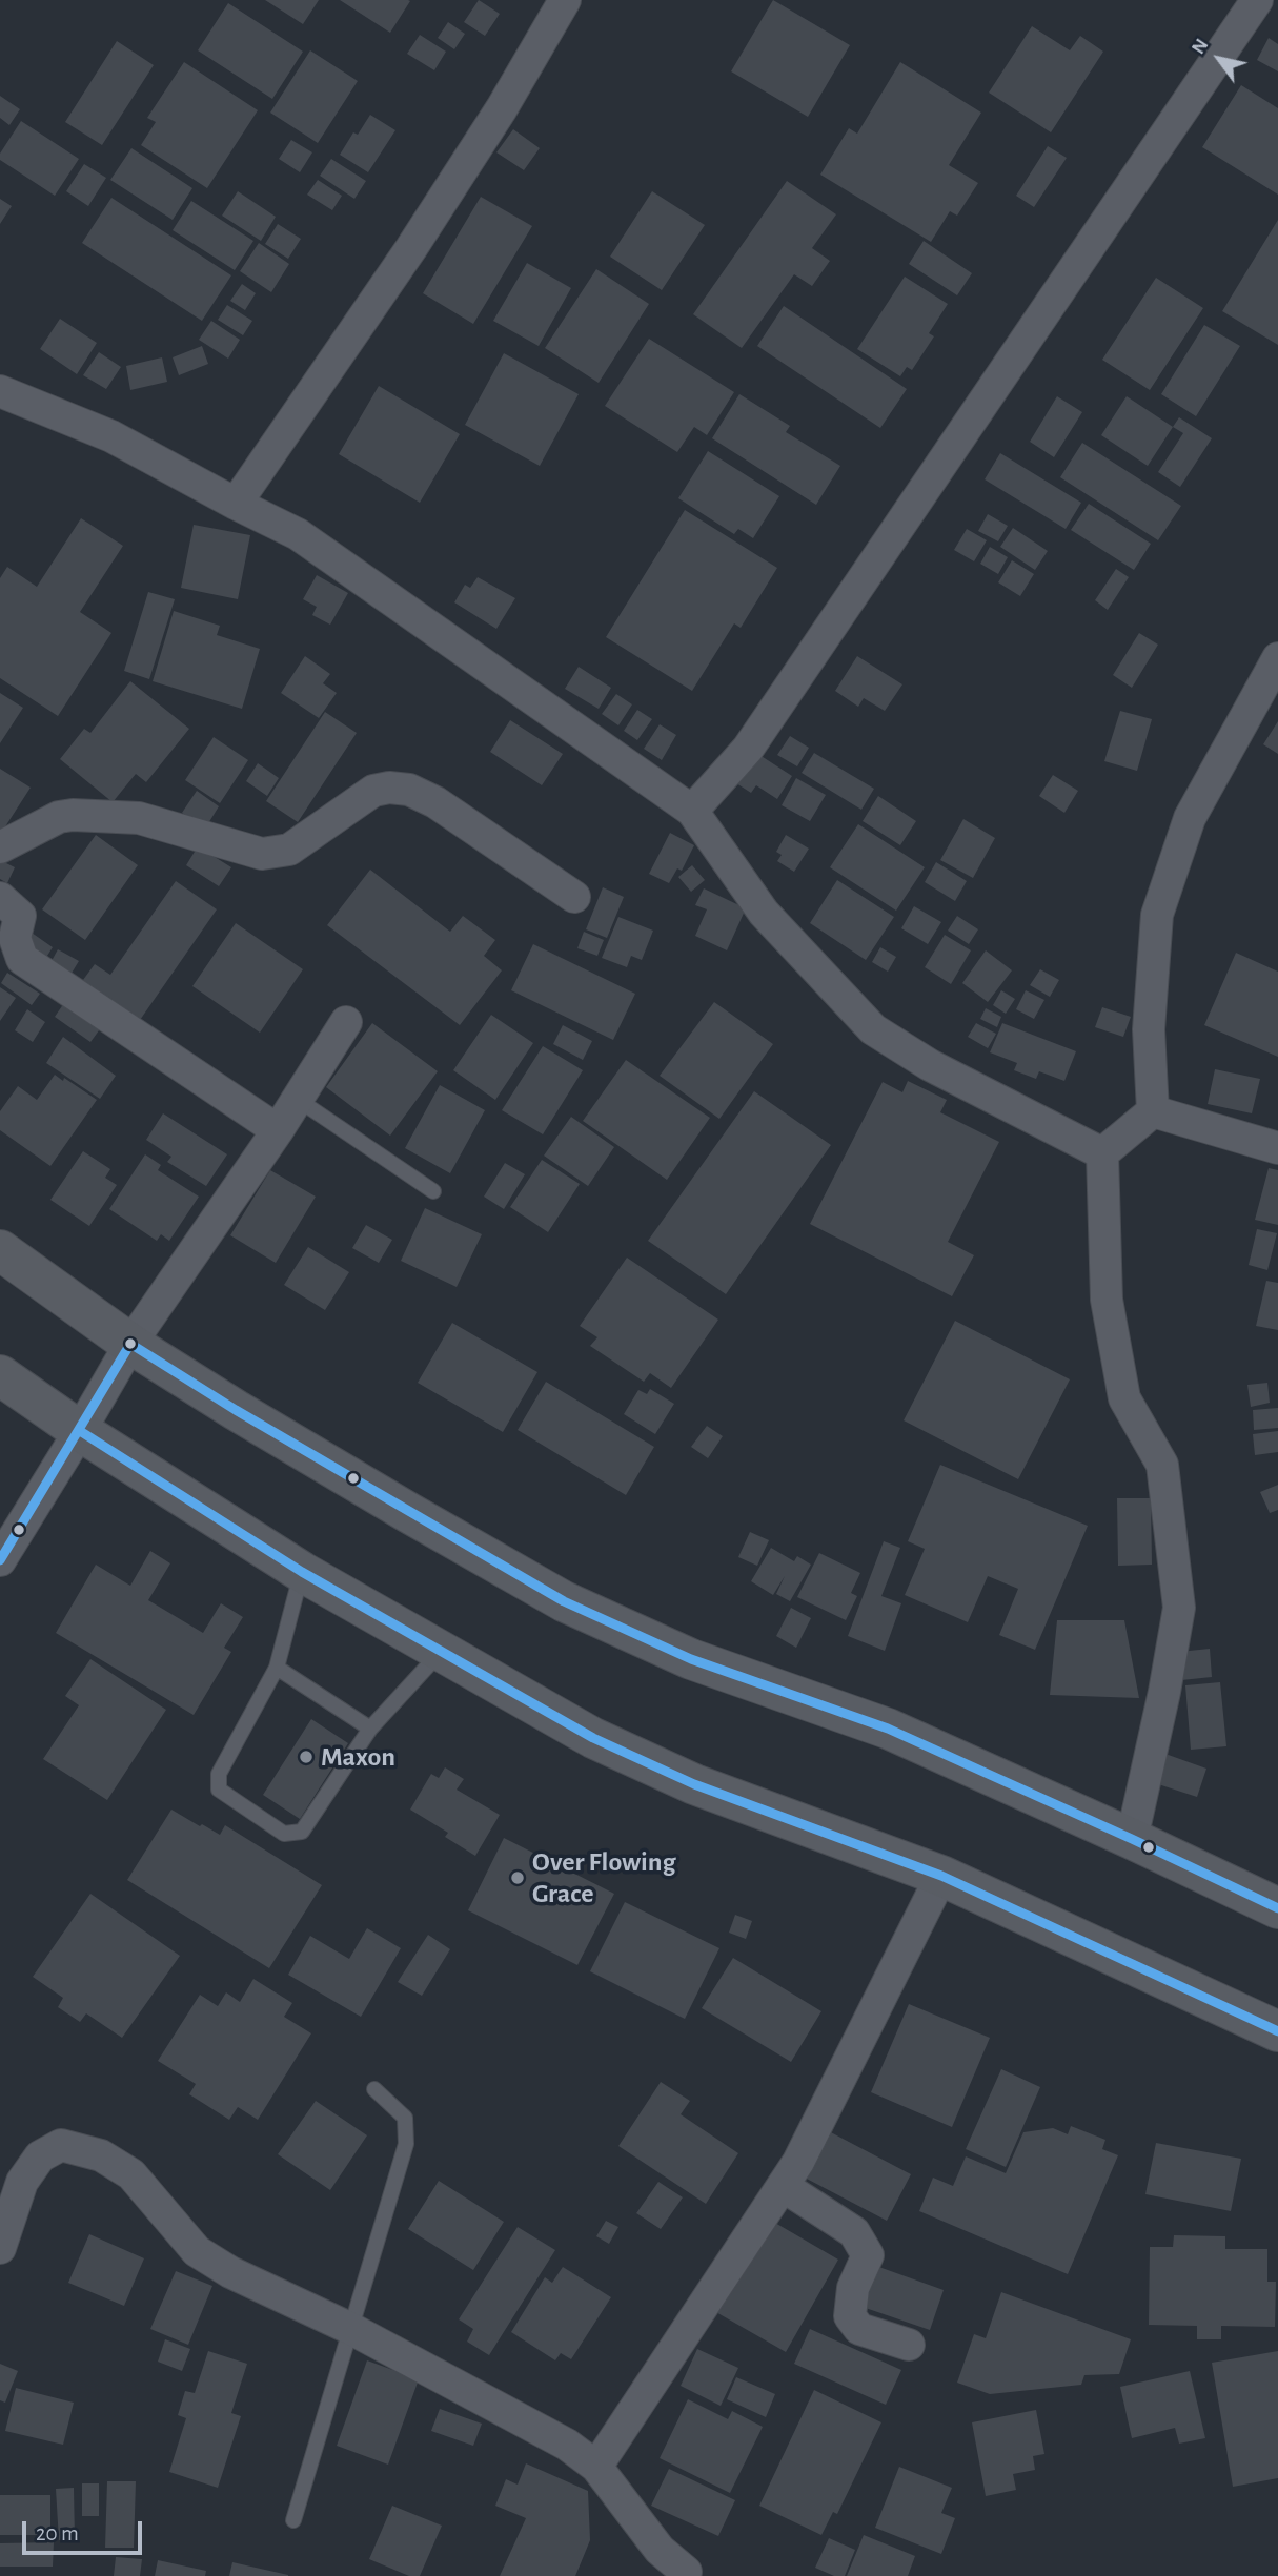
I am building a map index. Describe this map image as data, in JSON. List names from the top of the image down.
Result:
{
  "places": ["Maxon", "Over Flowing Grace"],
  "scale_bar": "20 m",
  "north": "top left"
}
